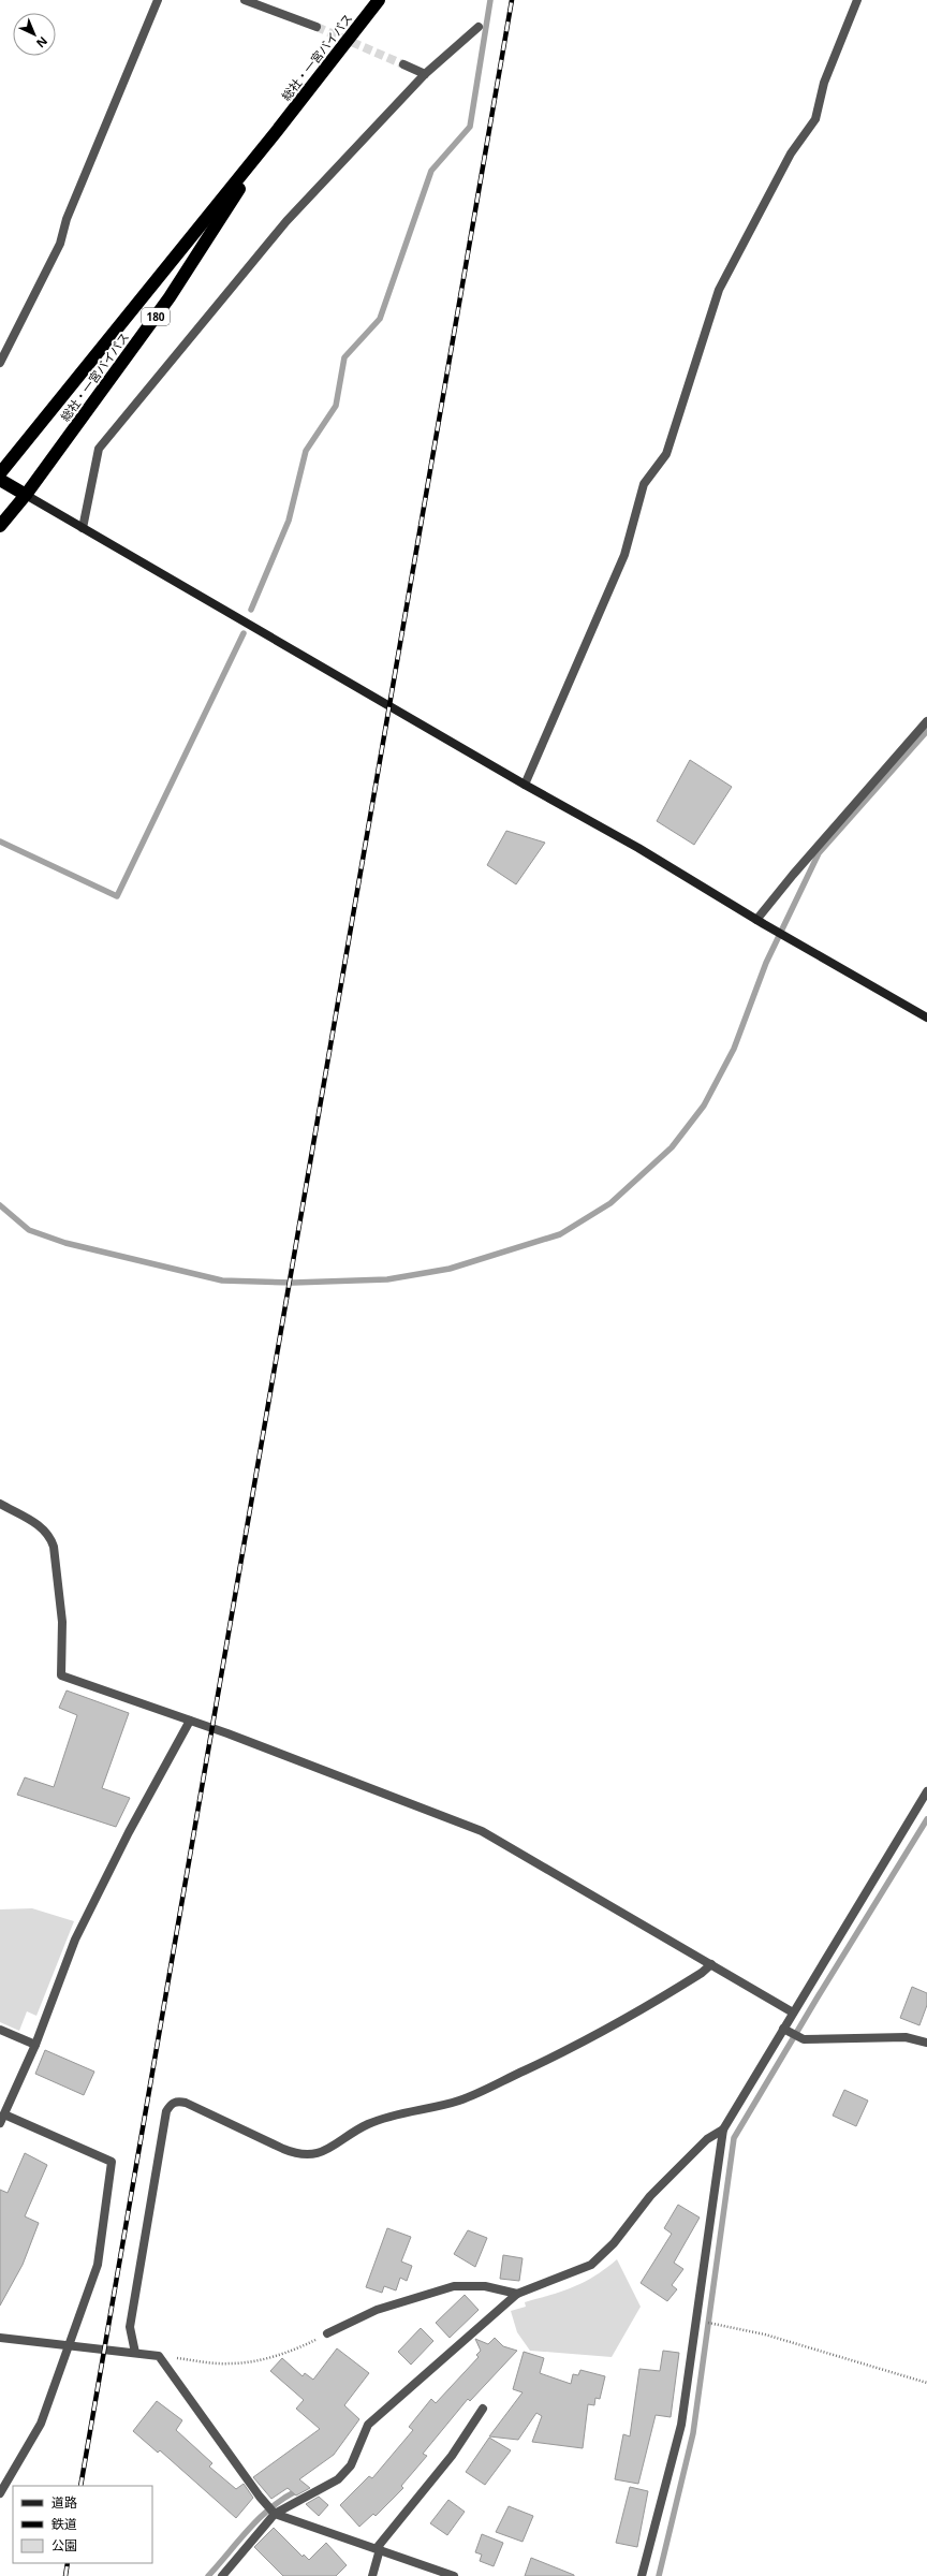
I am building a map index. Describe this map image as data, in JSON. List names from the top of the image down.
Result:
{
  "streets": {
    "highway": ["総社・一宮バイパス", "180"]
  },
  "legend": ["道路", "鉄道", "公園"],
  "north": "bottom right"
}
